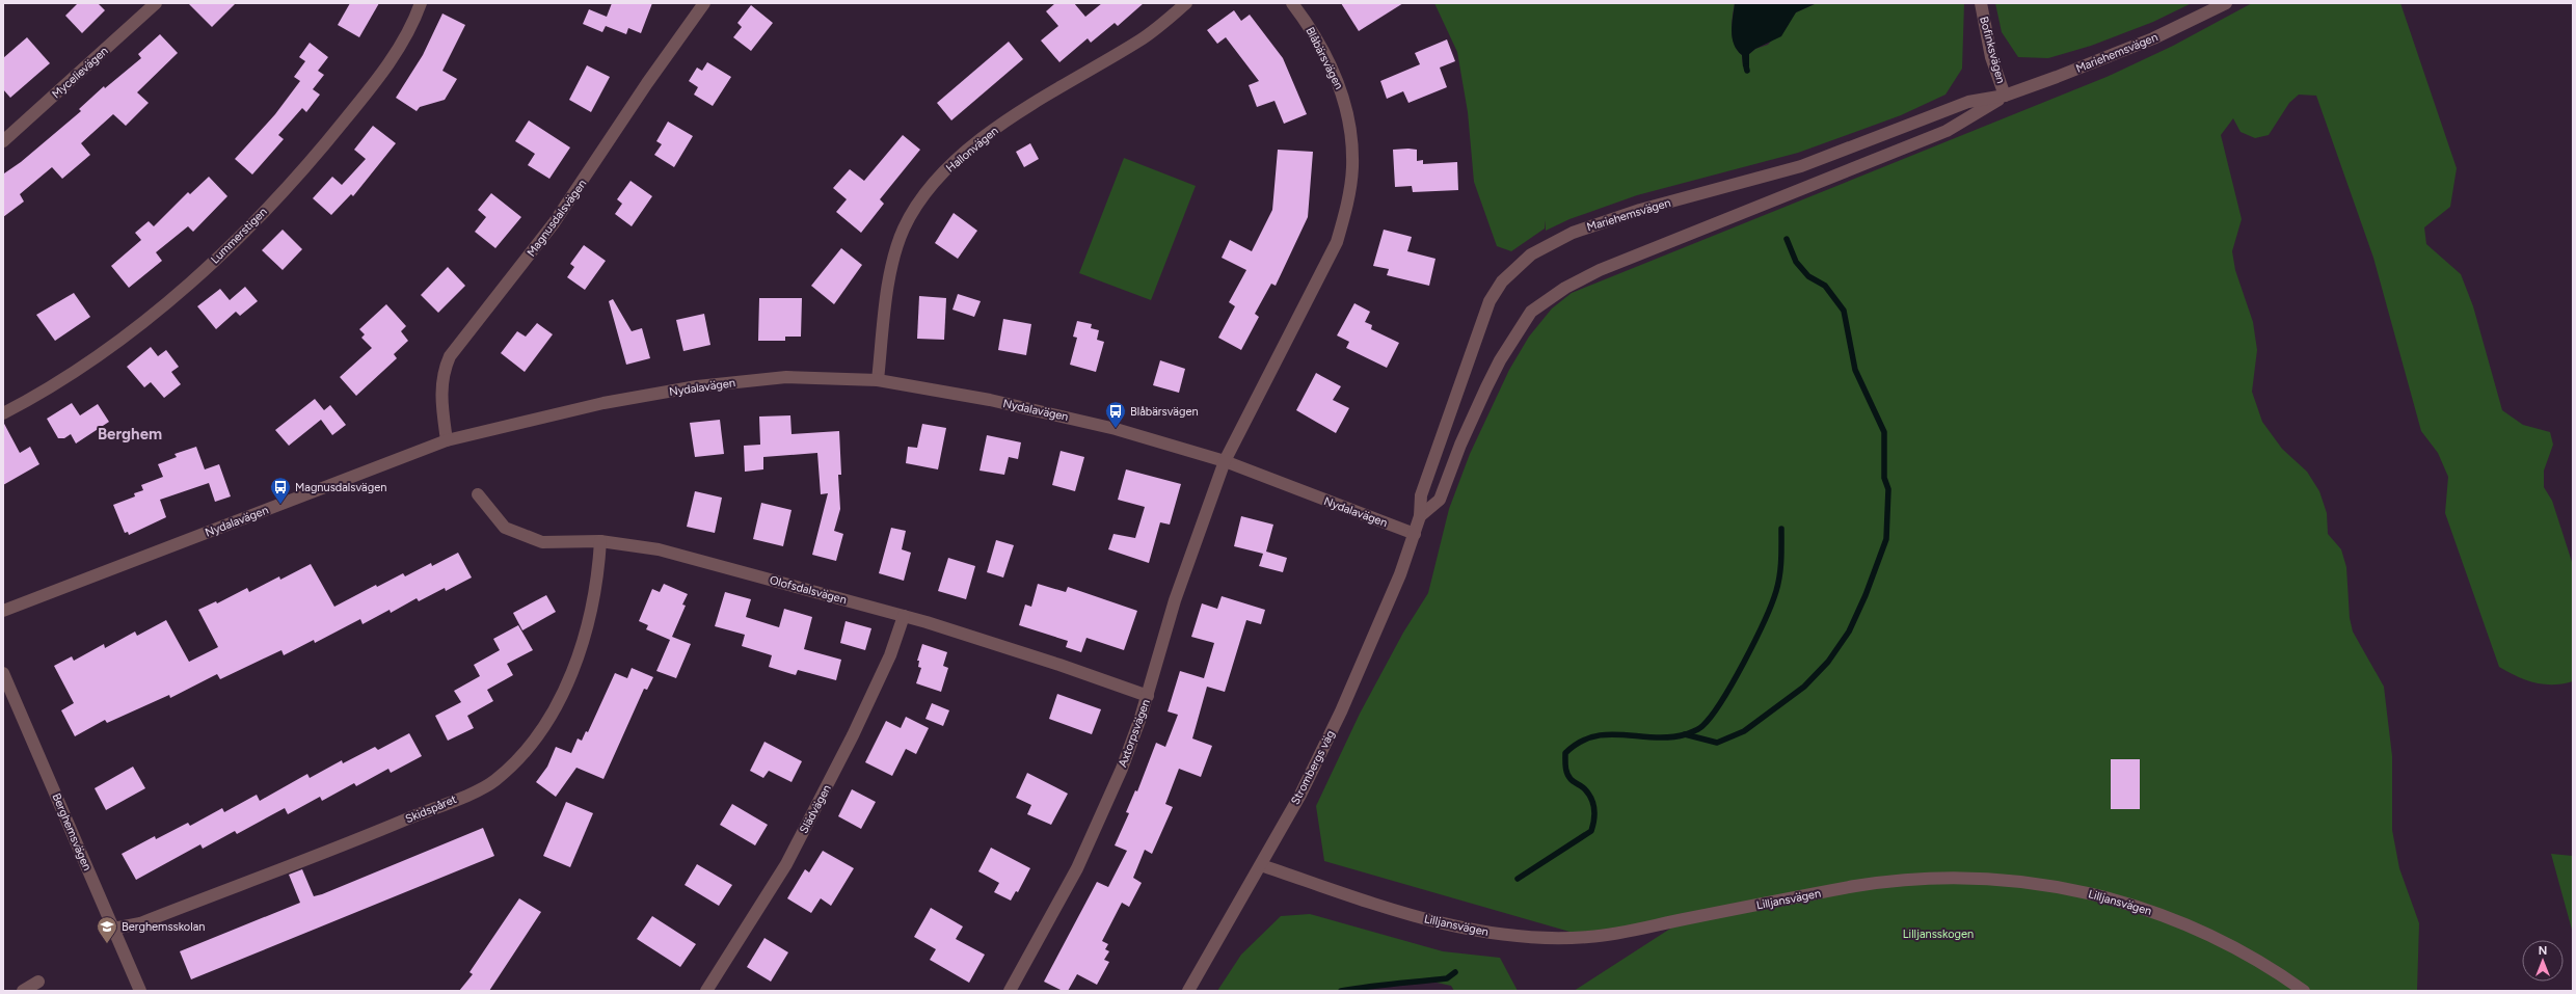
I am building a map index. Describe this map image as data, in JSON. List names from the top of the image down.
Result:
{
  "streets": {
    "street": [
      "Bofinksvägen",
      "Mariehemsvägen",
      "Blåbärsvägen",
      "Mycelievägen",
      "Hallonvägen",
      "Magnusdalsvägen",
      "Lummerstigen",
      "Nydalavägen",
      "Olofsdalsvägen",
      "Axtorpsvägen",
      "Strombergs väg",
      "Skidspåret",
      "Slädvägen",
      "Berghemsvägen",
      "Lilljansvägen"
    ]
  },
  "crossings": [
    ["Bofinksvägen", "Mariehemsvägen"],
    ["Mariehemsvägen", "Nydalavägen"],
    ["Mariehemsvägen", "Strombergs väg"],
    ["Blåbärsvägen", "Nydalavägen"],
    ["Blåbärsvägen", "Axtorpsvägen"],
    ["Hallonvägen", "Nydalavägen"],
    ["Magnusdalsvägen", "Nydalavägen"],
    ["Nydalavägen", "Axtorpsvägen"],
    ["Nydalavägen", "Strombergs väg"],
    ["Olofsdalsvägen", "Axtorpsvägen"],
    ["Olofsdalsvägen", "Skidspåret"],
    ["Olofsdalsvägen", "Slädvägen"],
    ["Strombergs väg", "Lilljansvägen"],
    ["Skidspåret", "Berghemsvägen"]
  ],
  "districts": ["Berghem"],
  "parks": ["Lilljansskogen"],
  "places": {
    "bus stop": ["Blåbärsvägen", "Magnusdalsvägen"],
    "school or university": ["Berghemsskolan"]
  },
  "north": "top"
}
